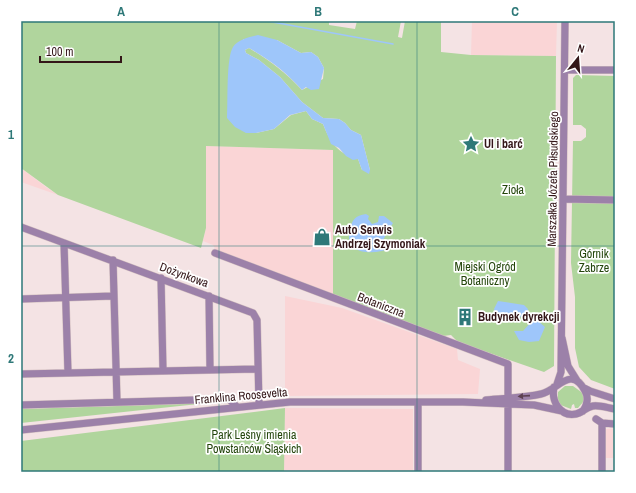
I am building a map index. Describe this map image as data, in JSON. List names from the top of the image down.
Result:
{
  "streets": {
    "street": [
      "Marszałka Józefa Piłsudskiego",
      "Dożynkowa",
      "Botaniczna",
      "Franklina Roosevelta"
    ]
  },
  "crossings": [
    ["Marszałka Józefa Piłsudskiego", "Franklina Roosevelta"],
    ["Dożynkowa", "Franklina Roosevelta"],
    ["Botaniczna", "Franklina Roosevelta"]
  ],
  "parks": [
    "Zioła",
    "Górnik Zabrze",
    "Miejski Ogród Botaniczny",
    "Park Leśny imienia Powstańców Śląskich"
  ],
  "places": {
    "place": ["Ul i barć"],
    "shop": ["Auto Serwis Andrzej Szymoniak"],
    "building": ["Budynek dyrekcji"]
  },
  "scale_bar": "100 m",
  "north": "top",
  "grid": {
    "columns": ["A", "B", "C"],
    "rows": ["1", "2"]
  }
}
